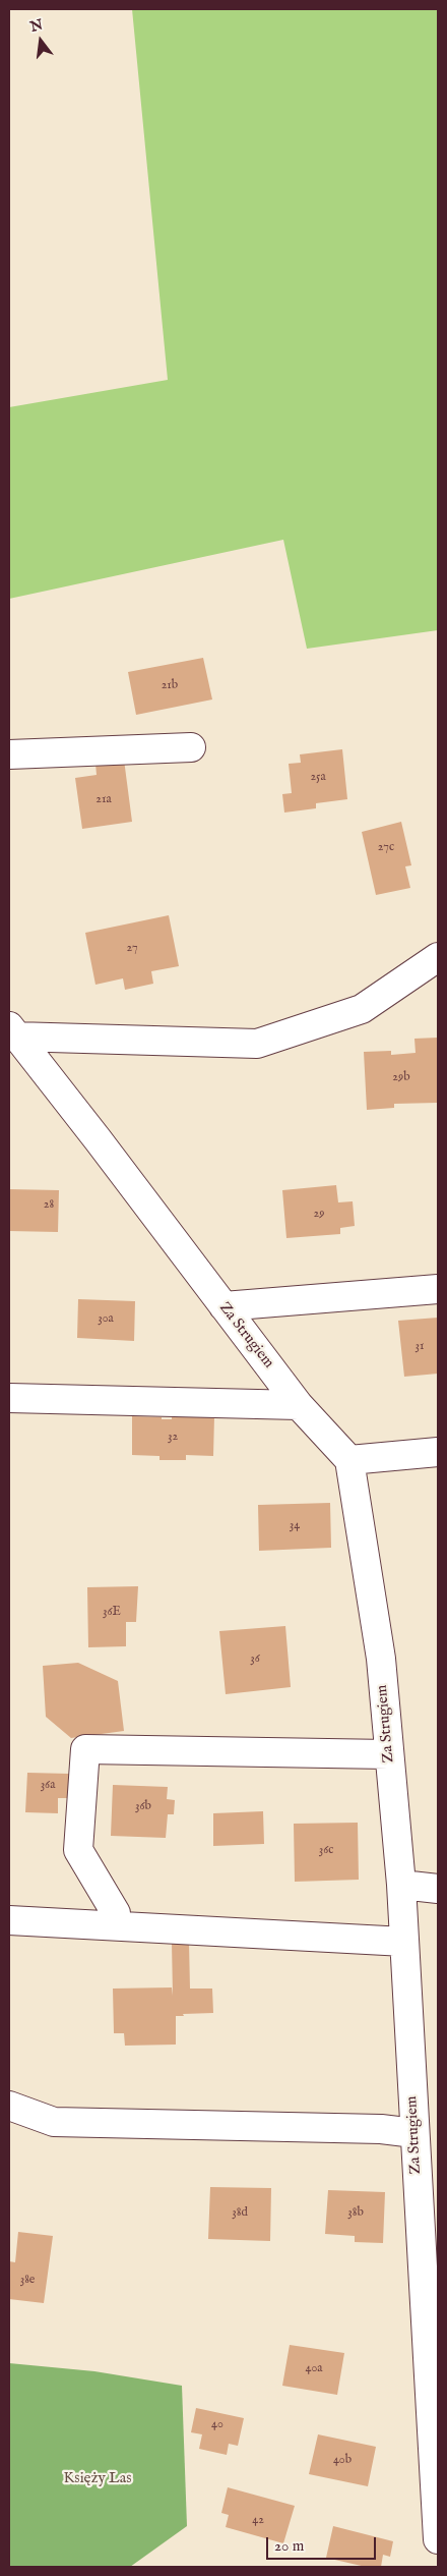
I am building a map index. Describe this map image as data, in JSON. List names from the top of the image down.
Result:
{
  "streets": {
    "street": ["Za Strugiem"]
  },
  "parks": ["Księży Las"],
  "house_numbers": [
    "21b",
    "25a",
    "21a",
    "27c",
    "27",
    "29b",
    "28",
    "29",
    "30a",
    "31",
    "32",
    "34",
    "36E",
    "36",
    "36a",
    "36b",
    "36c",
    "38d",
    "38b",
    "38e",
    "40a",
    "40",
    "40b",
    "42"
  ],
  "scale_bar": "20 m",
  "north": "top"
}
